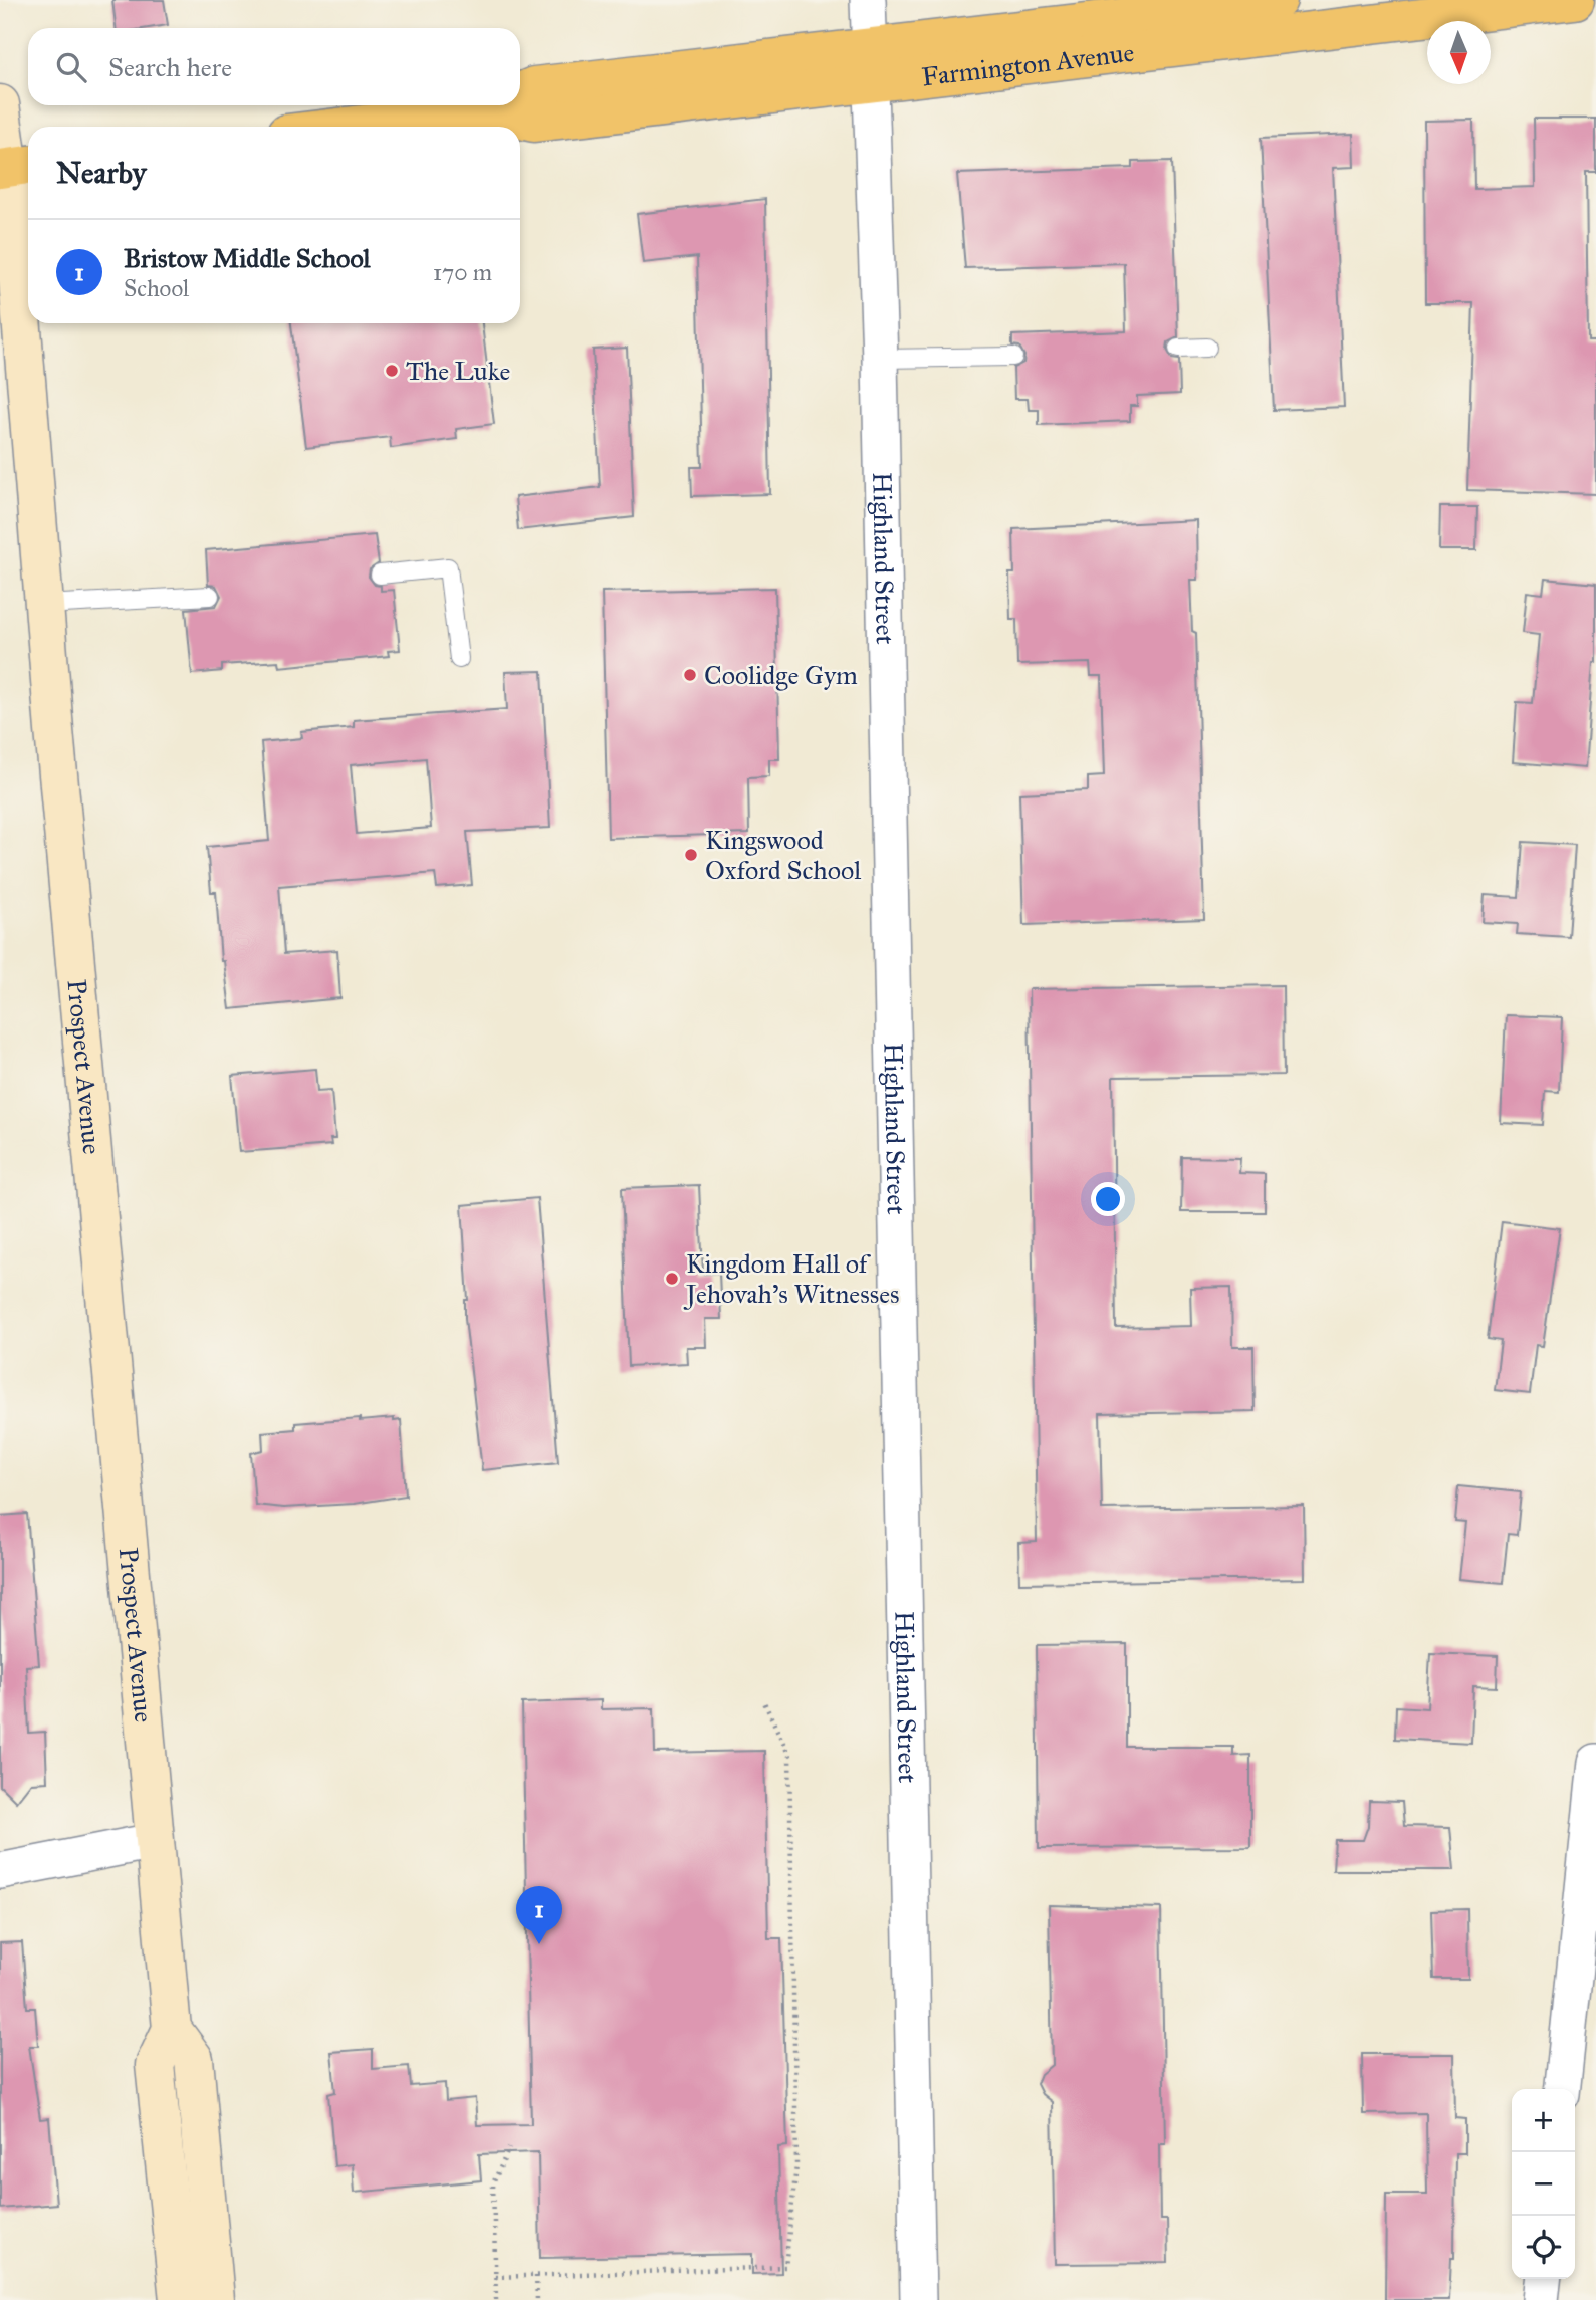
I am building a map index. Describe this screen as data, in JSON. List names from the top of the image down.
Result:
{
  "streets": {
    "main road": ["Farmington Avenue", "Prospect Avenue"],
    "street": ["Highland Street"]
  },
  "crossings": [
    ["Farmington Avenue", "Highland Street"]
  ],
  "places": [
    "The Luke",
    "Coolidge Gym",
    "Kingswood Oxford School",
    "Kingdom Hall of Jehovah's Witnesses"
  ],
  "north": "bottom",
  "page": {
    "search": "Search here",
    "heading": "Nearby",
    "list": [
      {
        "mark": "1",
        "name": "Bristow Middle School",
        "note": "School",
        "value": "170 m"
      }
    ],
    "pins": "1",
    "map_buttons": ["+", "−"]
  }
}
